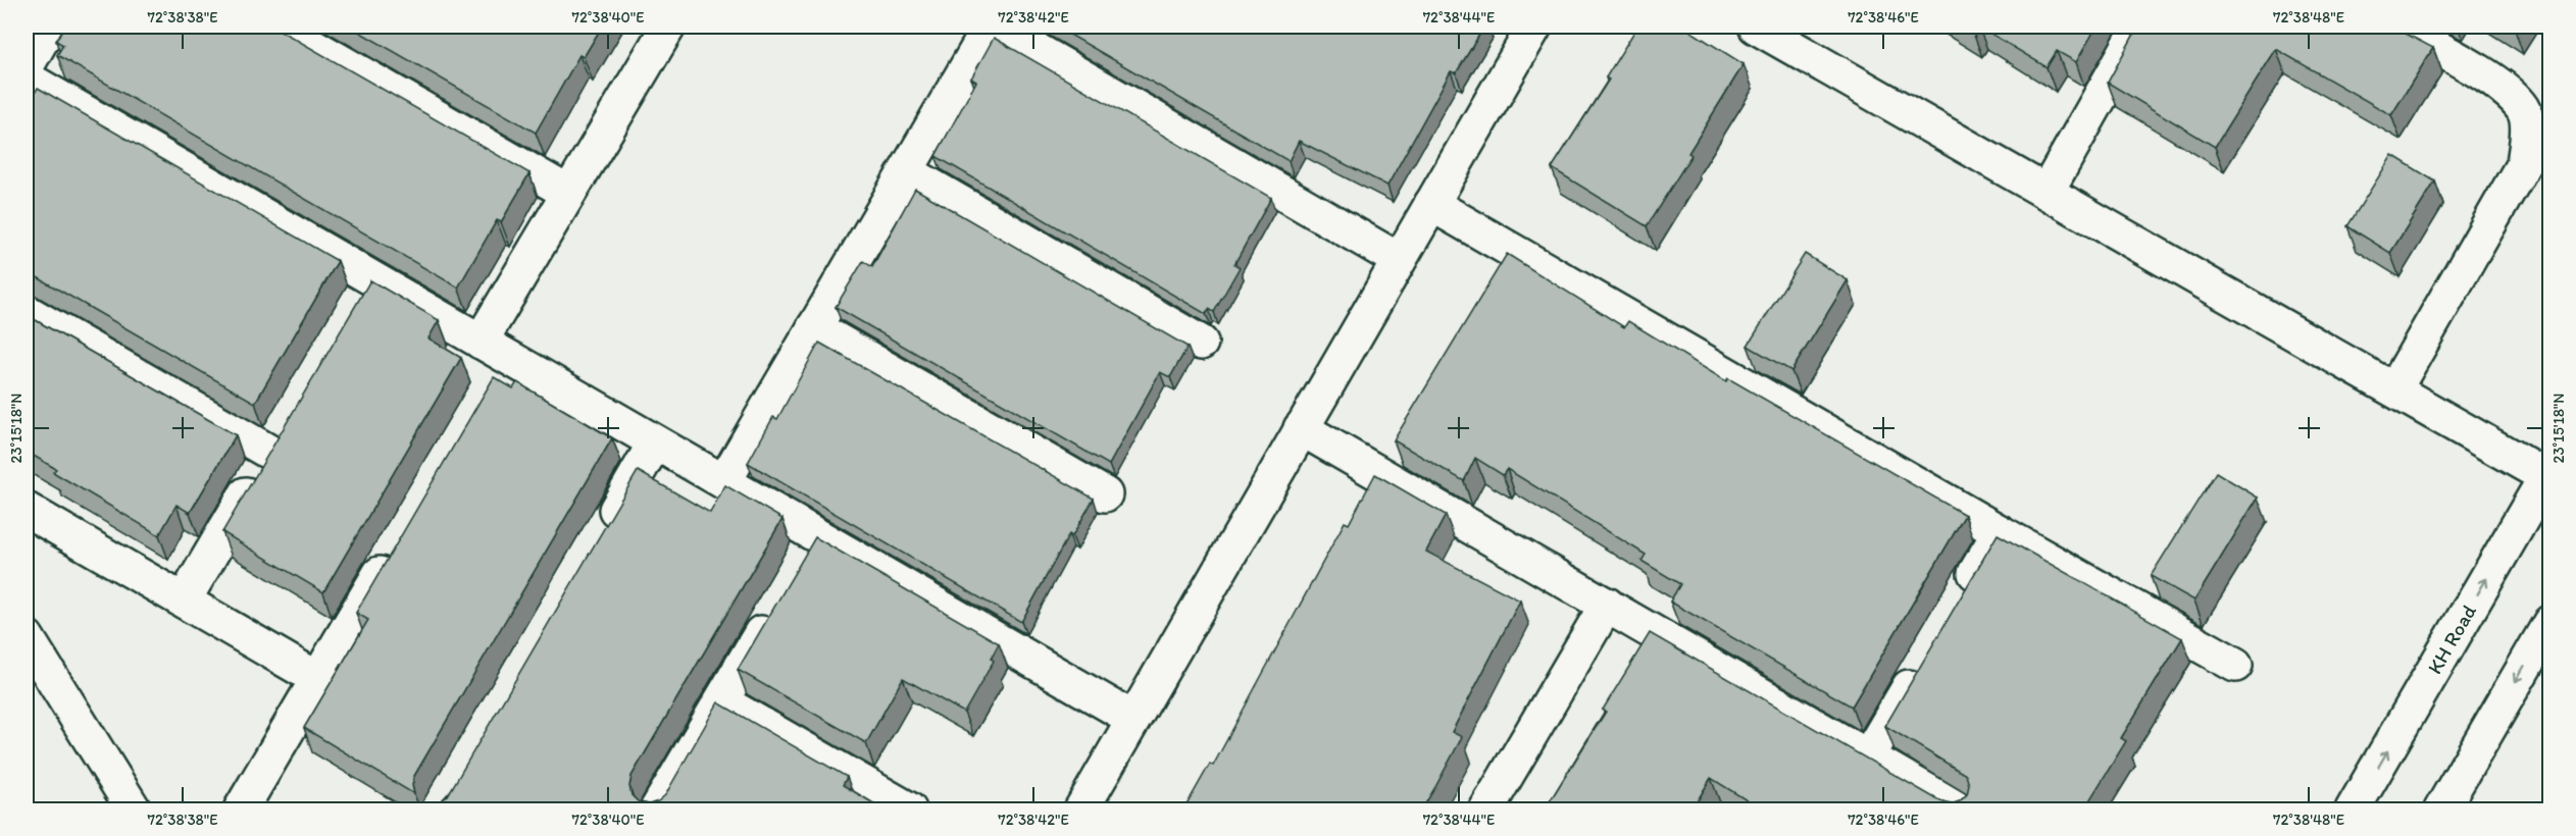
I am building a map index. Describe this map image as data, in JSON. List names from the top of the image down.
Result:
{
  "streets": {
    "street": ["KH Road"]
  },
  "coordinates": [
    "72°38'38\"E",
    "72°38'40\"E",
    "72°38'42\"E",
    "72°38'44\"E",
    "72°38'46\"E",
    "72°38'48\"E",
    "23°15'18\"N"
  ]
}
